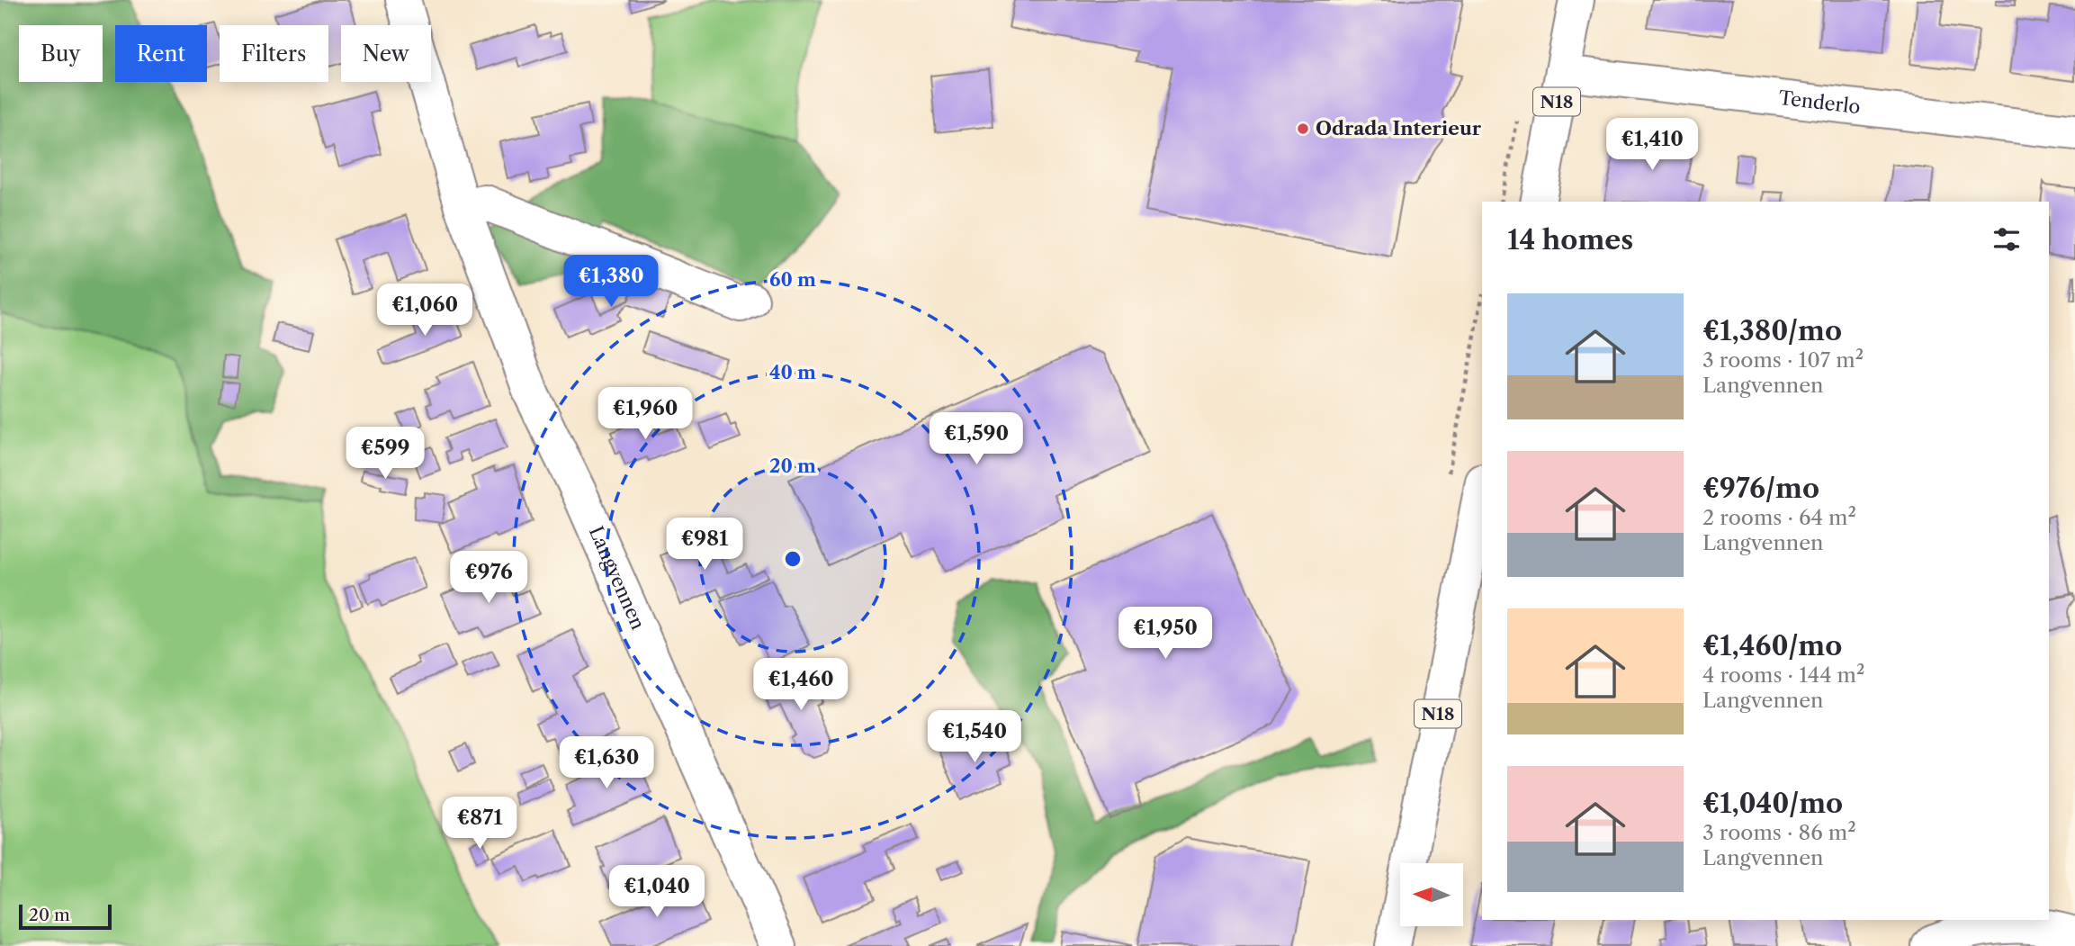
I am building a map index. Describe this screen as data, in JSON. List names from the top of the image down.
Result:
{
  "streets": {
    "street": ["N18", "Tenderlo", "Langvennen"]
  },
  "crossings": [
    ["N18", "Tenderlo"]
  ],
  "places": ["Odrada Interieur"],
  "scale_bar": "20 m",
  "north": "left",
  "page": {
    "chip": [
      "Buy",
      "Rent",
      "Filters",
      "New"
    ],
    "price": [
      "€1,410",
      "€1,380",
      "€1,060",
      "€1,960",
      "€1,590",
      "€599",
      "€981",
      "€976",
      "€1,950",
      "€1,460",
      "€1,540",
      "€1,630",
      "€871",
      "€1,040"
    ],
    "heading": "14 homes",
    "list": [
      {
        "name": "€1,380/mo",
        "note": "3 rooms · 107 m² · Langvennen"
      },
      {
        "name": "€976/mo",
        "note": "2 rooms · 64 m² · Langvennen"
      },
      {
        "name": "€1,460/mo",
        "note": "4 rooms · 144 m² · Langvennen"
      },
      {
        "name": "€1,040/mo",
        "note": "3 rooms · 86 m² · Langvennen"
      }
    ],
    "scale": "20 m"
  },
  "rings": ["60 m", "40 m", "20 m"]
}
